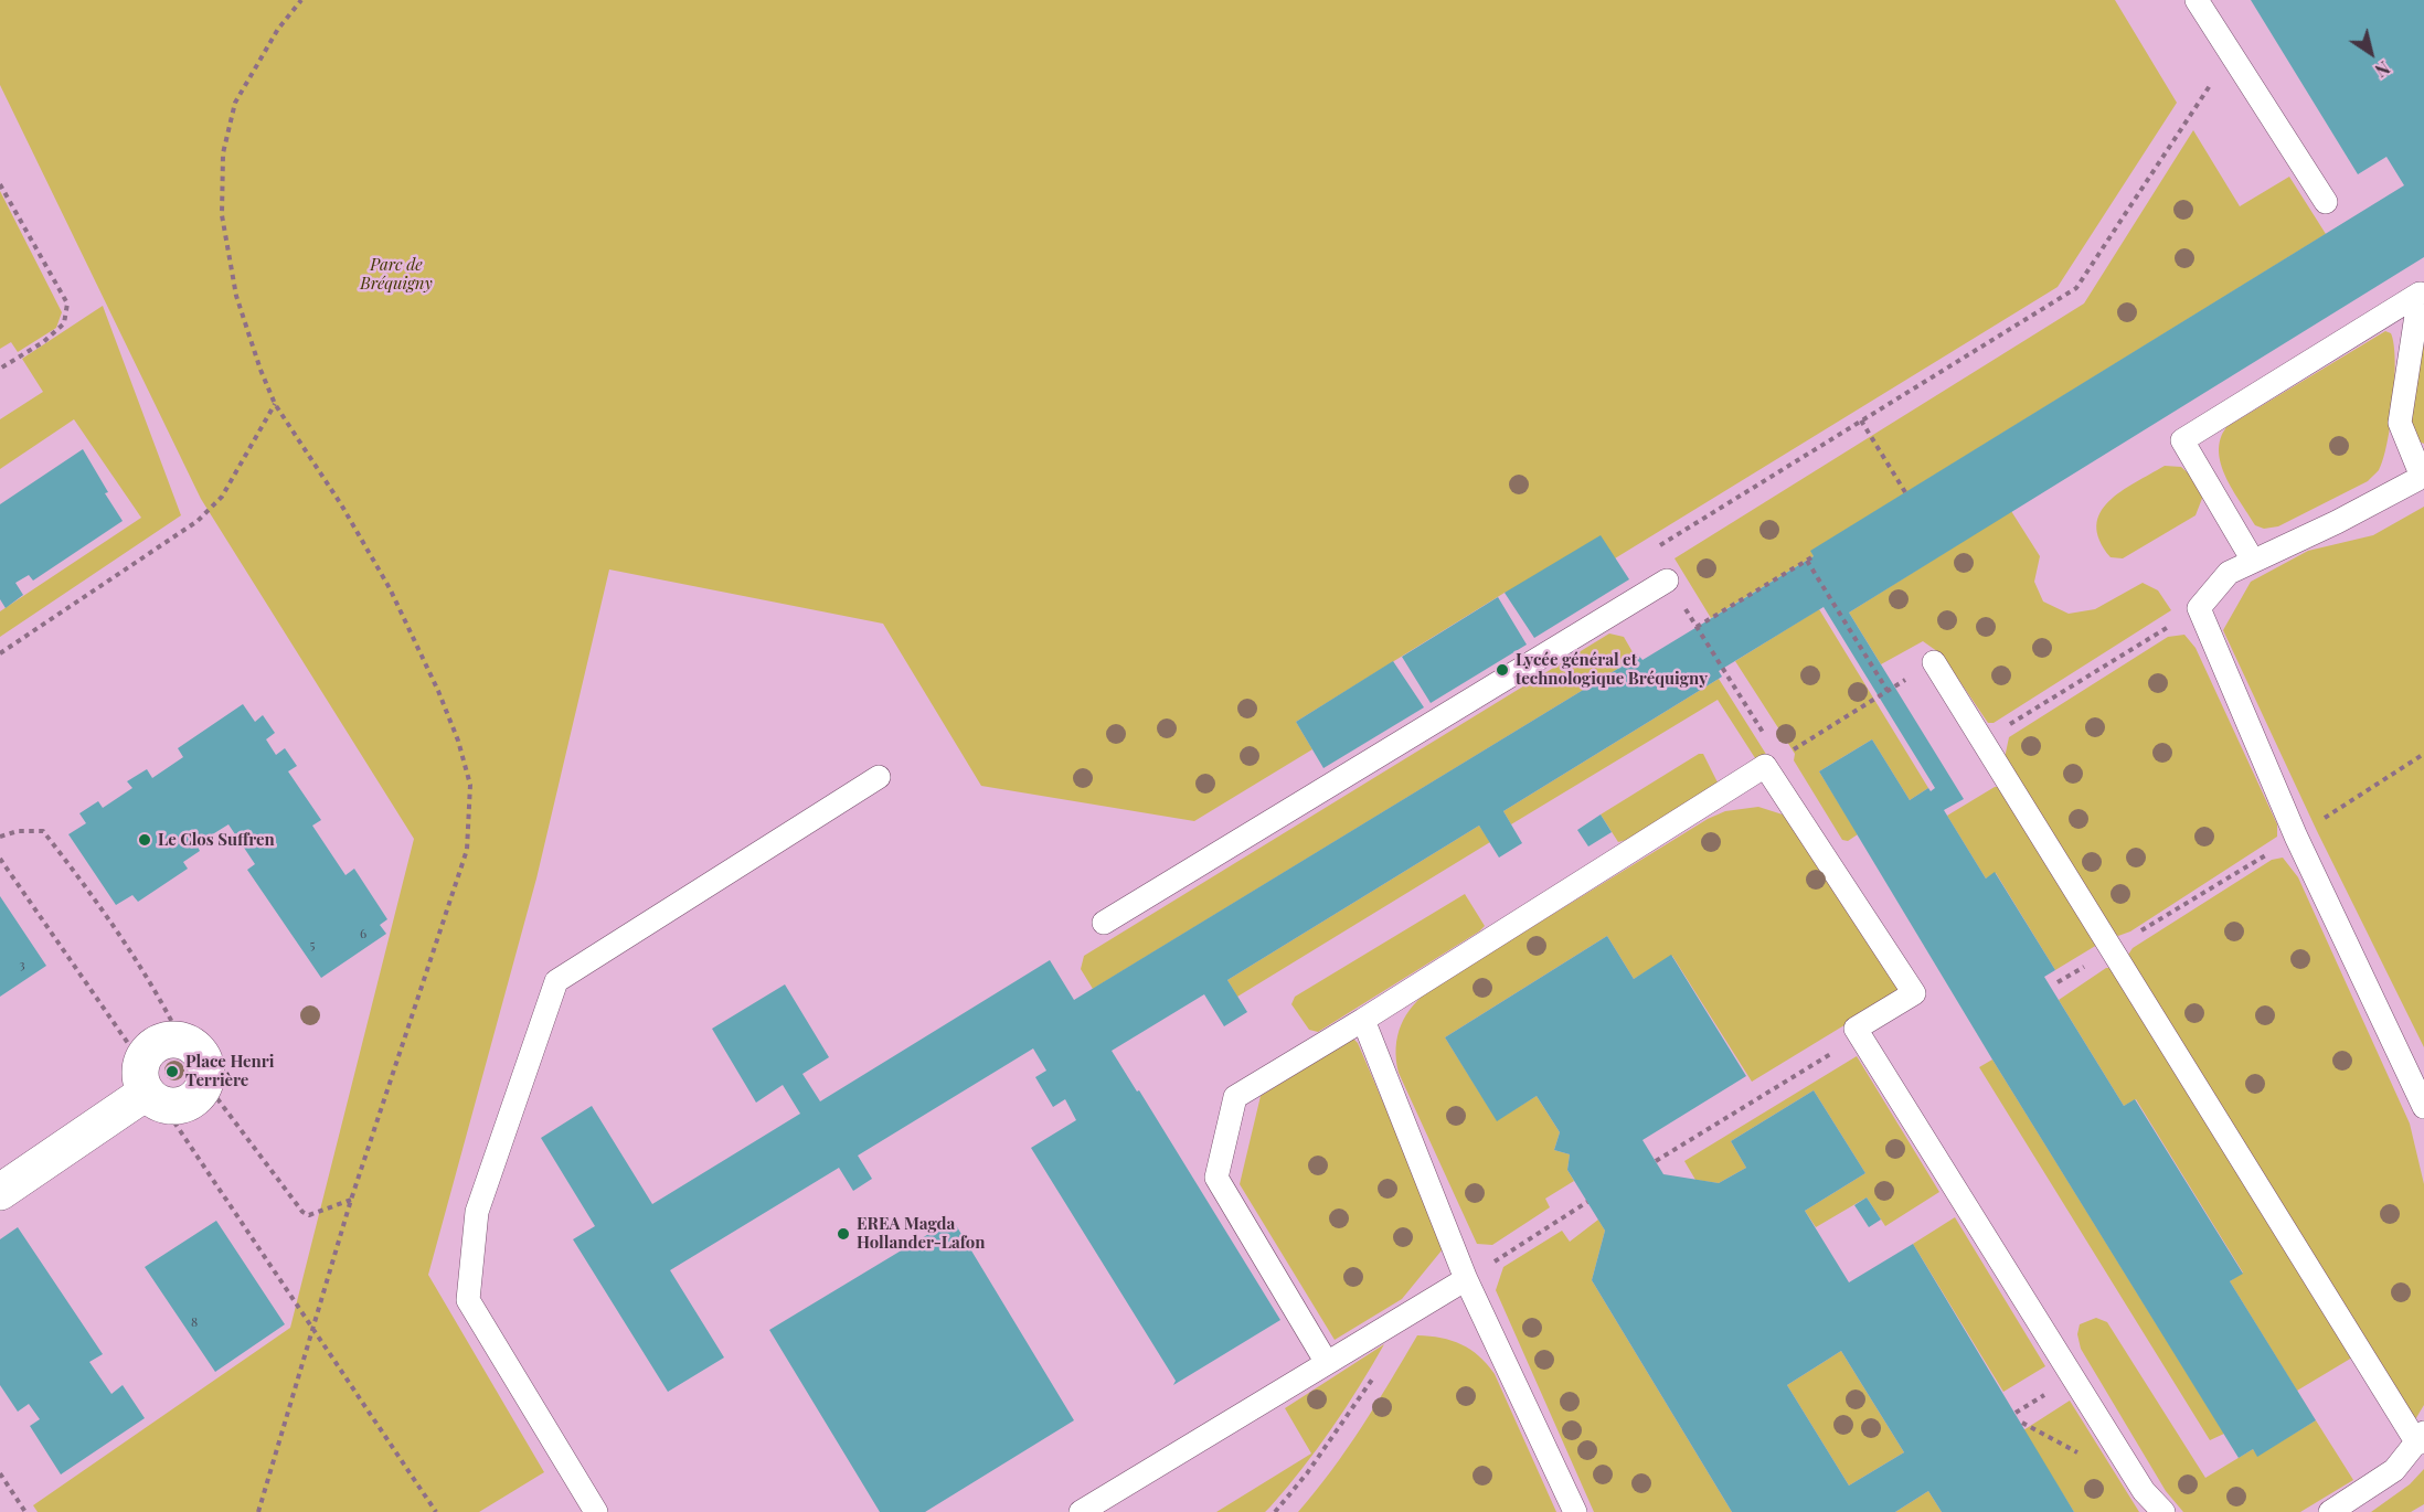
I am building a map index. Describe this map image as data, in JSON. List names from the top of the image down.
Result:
{
  "parks": ["Parc de Bréquigny"],
  "places": [
    "Lycée général et technologique Bréquigny",
    "Le Clos Suffren",
    "Place Henri Terrière",
    "EREA Magda Hollander-Lafon"
  ],
  "house_numbers": [
    "6",
    "5",
    "3",
    "8"
  ],
  "north": "bottom right"
}
